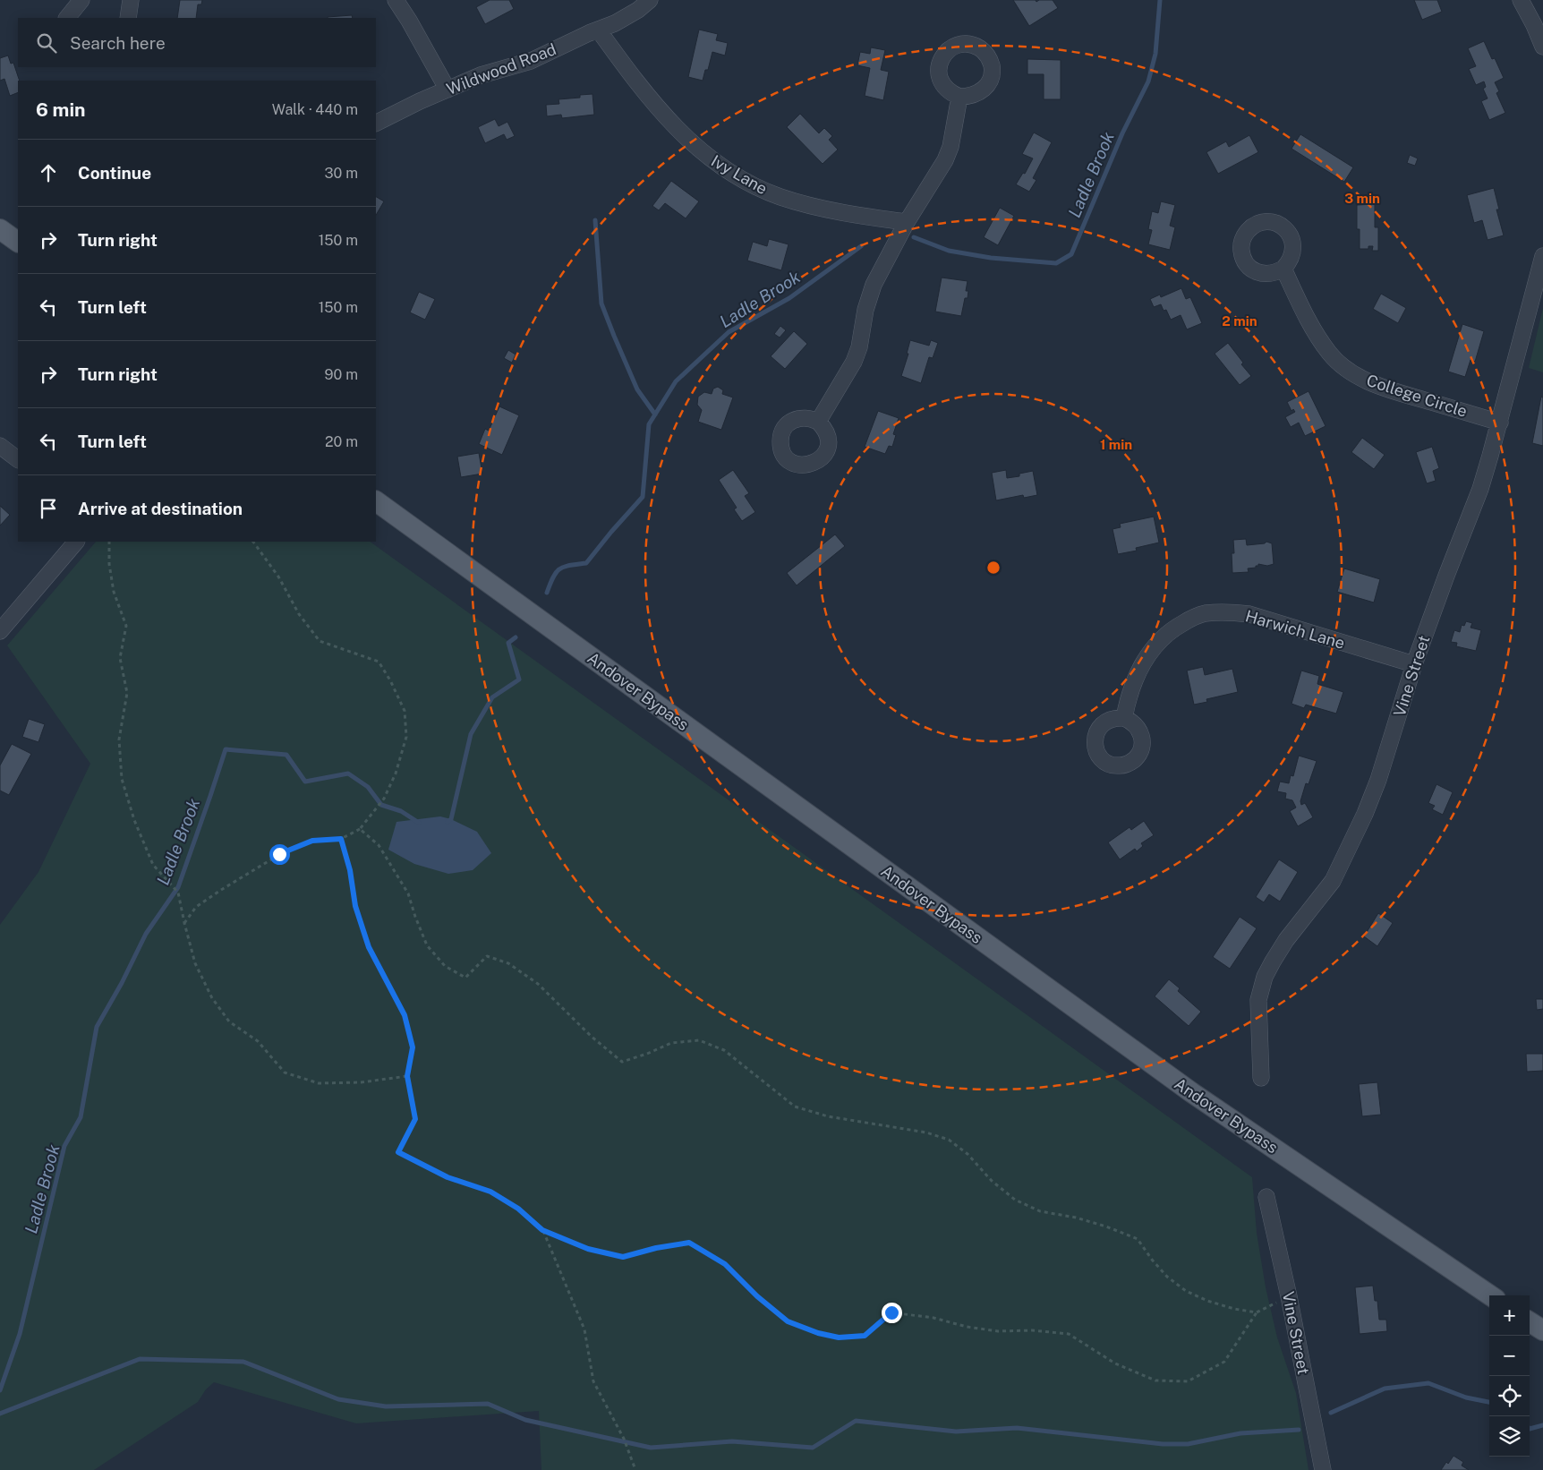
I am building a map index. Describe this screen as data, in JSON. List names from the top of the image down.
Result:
{
  "streets": {
    "main road": ["Andover Bypass"],
    "street": [
      "Wildwood Road",
      "Ivy Lane",
      "College Circle",
      "Harwich Lane",
      "Vine Street"
    ]
  },
  "crossings": [
    ["Wildwood Road", "Ivy Lane"],
    ["College Circle", "Vine Street"],
    ["Harwich Lane", "Vine Street"]
  ],
  "water": ["Ladle Brook"],
  "page": {
    "search": "Search here",
    "heading": ["6 min", "Walk · 440 m"],
    "list": [
      ["Continue", "30 m"],
      ["Turn right", "150 m"],
      ["Turn left", "150 m"],
      ["Turn right", "90 m"],
      ["Turn left", "20 m"],
      "Arrive at destination"
    ],
    "map_buttons": ["+", "−"]
  },
  "rings": ["3 min", "2 min", "1 min"]
}
